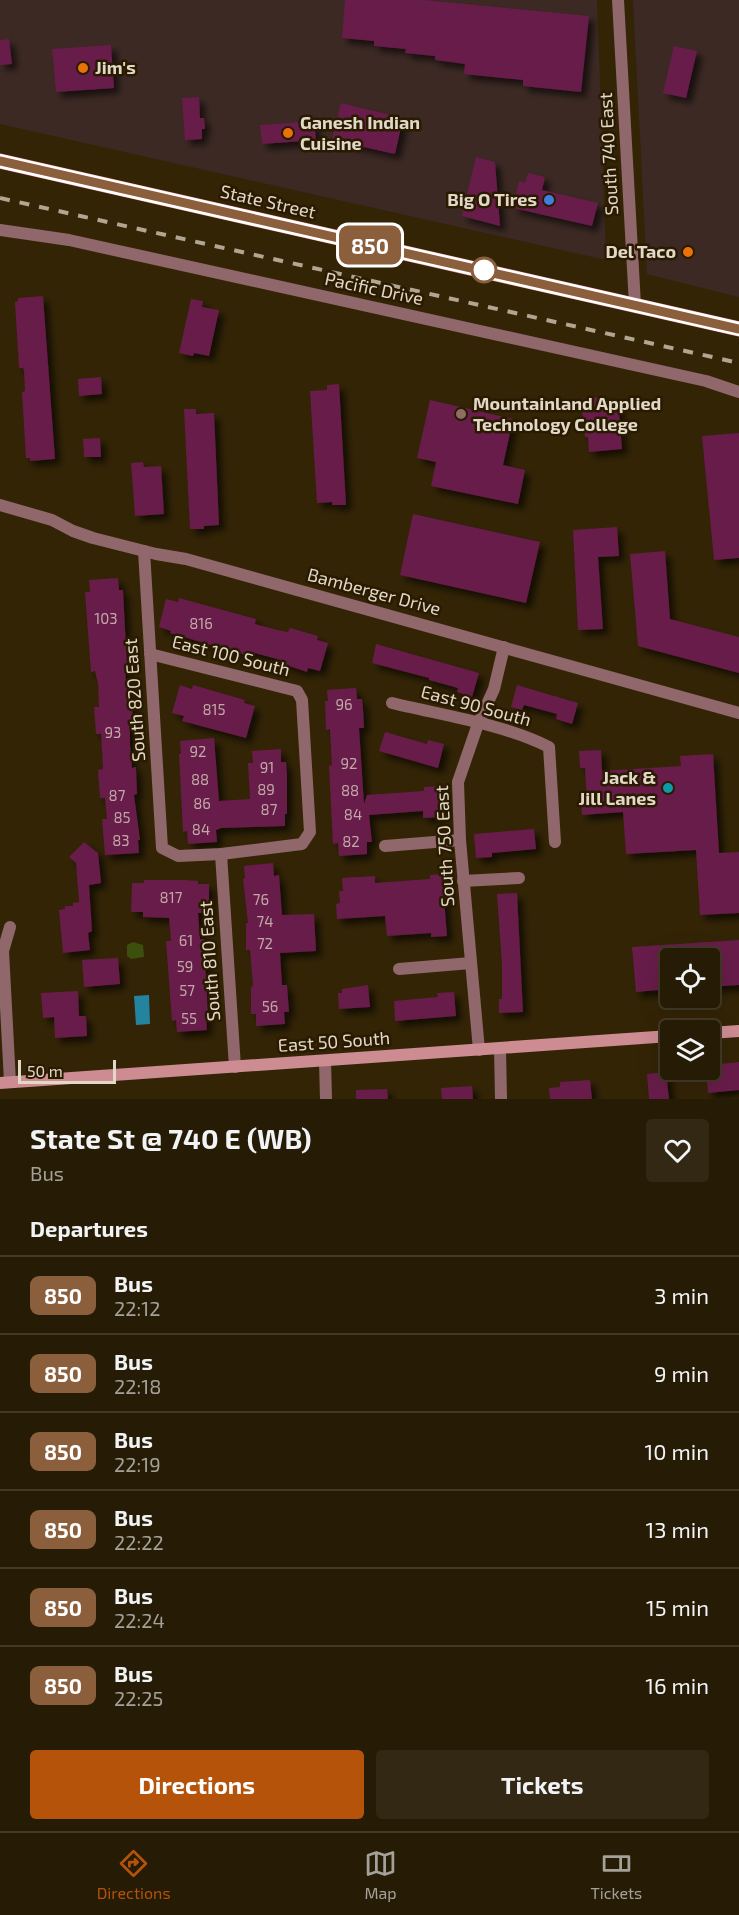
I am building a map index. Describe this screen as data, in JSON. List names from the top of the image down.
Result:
{
  "streets": {
    "main road": ["State Street", "East 50 South"],
    "street": [
      "South 740 East",
      "Pacific Drive",
      "Bamberger Drive",
      "East 100 South",
      "South 820 East",
      "East 90 South",
      "South 750 East",
      "South 810 East"
    ]
  },
  "crossings": [
    ["South 740 East", "State Street"],
    ["Bamberger Drive", "South 820 East"],
    ["Bamberger Drive", "South 750 East"],
    ["East 100 South", "South 820 East"],
    ["East 100 South", "South 810 East"],
    ["South 820 East", "South 810 East"],
    ["East 90 South", "South 750 East"],
    ["South 750 East", "East 50 South"],
    ["South 810 East", "East 50 South"]
  ],
  "places": [
    "Jim's",
    "Ganesh Indian Cuisine",
    "Big O Tires",
    "Del Taco",
    "Mountainland Applied Technology College",
    "Jack & Jill Lanes"
  ],
  "lines": ["bus line 850"],
  "house_numbers": [
    "103",
    "816",
    "96",
    "815",
    "93",
    "92",
    "92",
    "91",
    "88",
    "89",
    "88",
    "87",
    "86",
    "87",
    "84",
    "85",
    "84",
    "83",
    "82",
    "817",
    "76",
    "74",
    "61",
    "72",
    "59",
    "57",
    "56",
    "55"
  ],
  "scale_bar": "50 m",
  "page": {
    "on_map": "850",
    "scale": "50 m",
    "heading": [
      ["State St @ 740 E (WB)", "Bus"],
      "Departures"
    ],
    "list": [
      {
        "mark": "850",
        "name": "Bus",
        "note": "22:12",
        "value": "3 min"
      },
      {
        "mark": "850",
        "name": "Bus",
        "note": "22:18",
        "value": "9 min"
      },
      {
        "mark": "850",
        "name": "Bus",
        "note": "22:19",
        "value": "10 min"
      },
      {
        "mark": "850",
        "name": "Bus",
        "note": "22:22",
        "value": "13 min"
      },
      {
        "mark": "850",
        "name": "Bus",
        "note": "22:24",
        "value": "15 min"
      },
      {
        "mark": "850",
        "name": "Bus",
        "note": "22:25",
        "value": "16 min"
      }
    ],
    "buttons": ["Directions", "Tickets"],
    "tabs": ["Directions", "Map", "Tickets"]
  }
}
